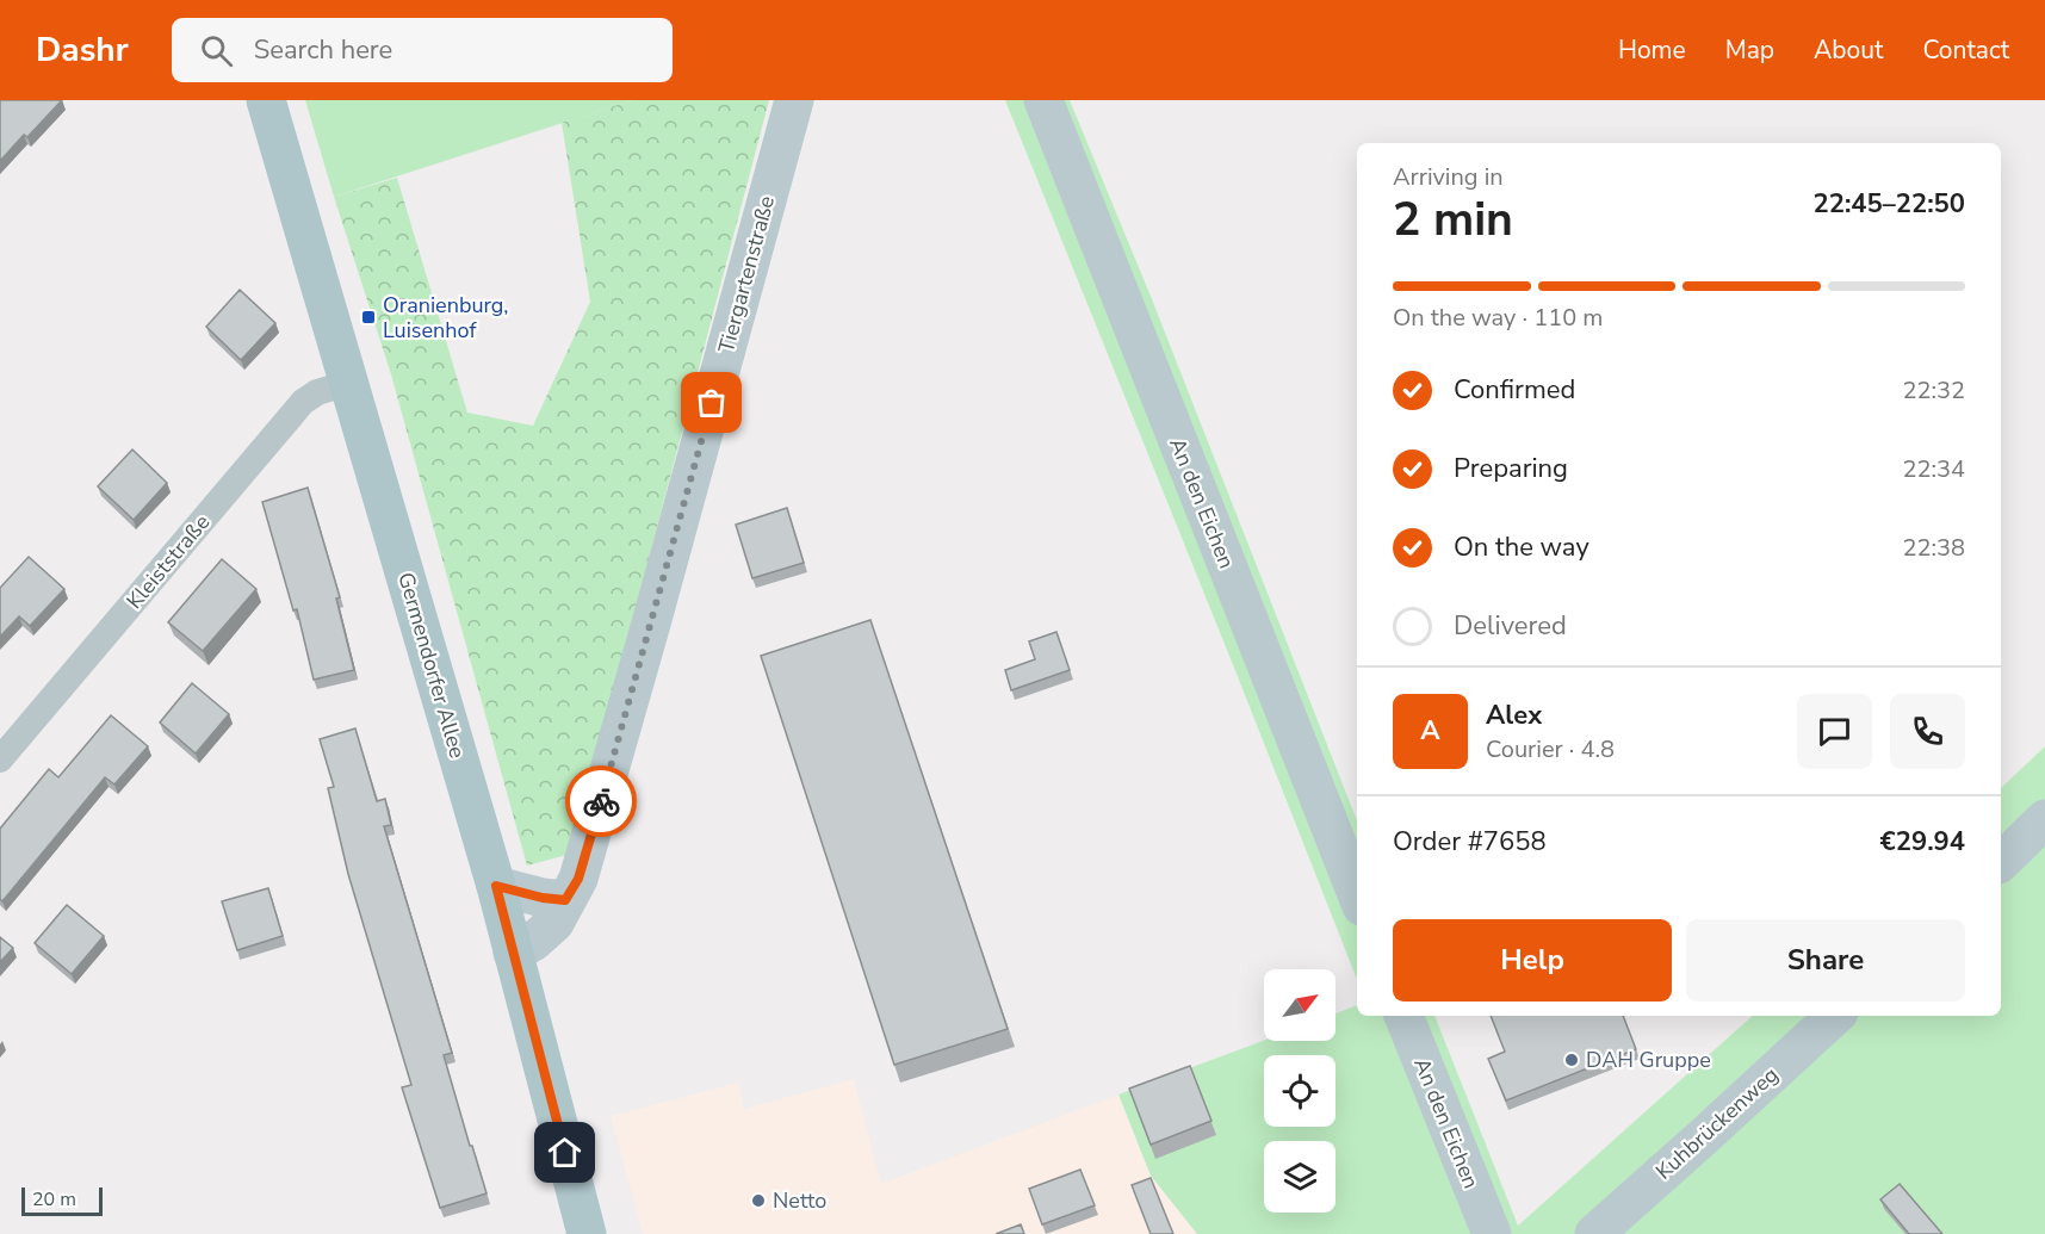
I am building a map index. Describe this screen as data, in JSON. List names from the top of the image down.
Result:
{
  "streets": {
    "main road": ["Germendorfer Allee"],
    "street": [
      "Tiergartenstraße",
      "An den Eichen",
      "Kleiststraße",
      "Kuhbrückenweg"
    ]
  },
  "crossings": [
    ["Tiergartenstraße", "Germendorfer Allee"],
    ["Kleiststraße", "Germendorfer Allee"]
  ],
  "places": {
    "transit": ["Oranienburg, Luisenhof"],
    "other": ["DAH Gruppe", "Netto"]
  },
  "scale_bar": "20 m",
  "north": "top right",
  "page": {
    "header": "Dashr",
    "search": "Search here",
    "nav": [
      "Home",
      "Map",
      "About",
      "Contact"
    ],
    "heading": ["2 min", "Arriving in", "22:45–22:50"],
    "panel": [
      "Alex",
      "Courier · 4.8",
      "Order #7658",
      "€29.94"
    ],
    "bar": "On the way · 110 m",
    "list": [
      ["Confirmed", "22:32"],
      ["Preparing", "22:34"],
      ["On the way", "22:38"],
      "Delivered"
    ],
    "round": "A",
    "buttons": ["Help", "Share"],
    "scale": "20 m"
  }
}
